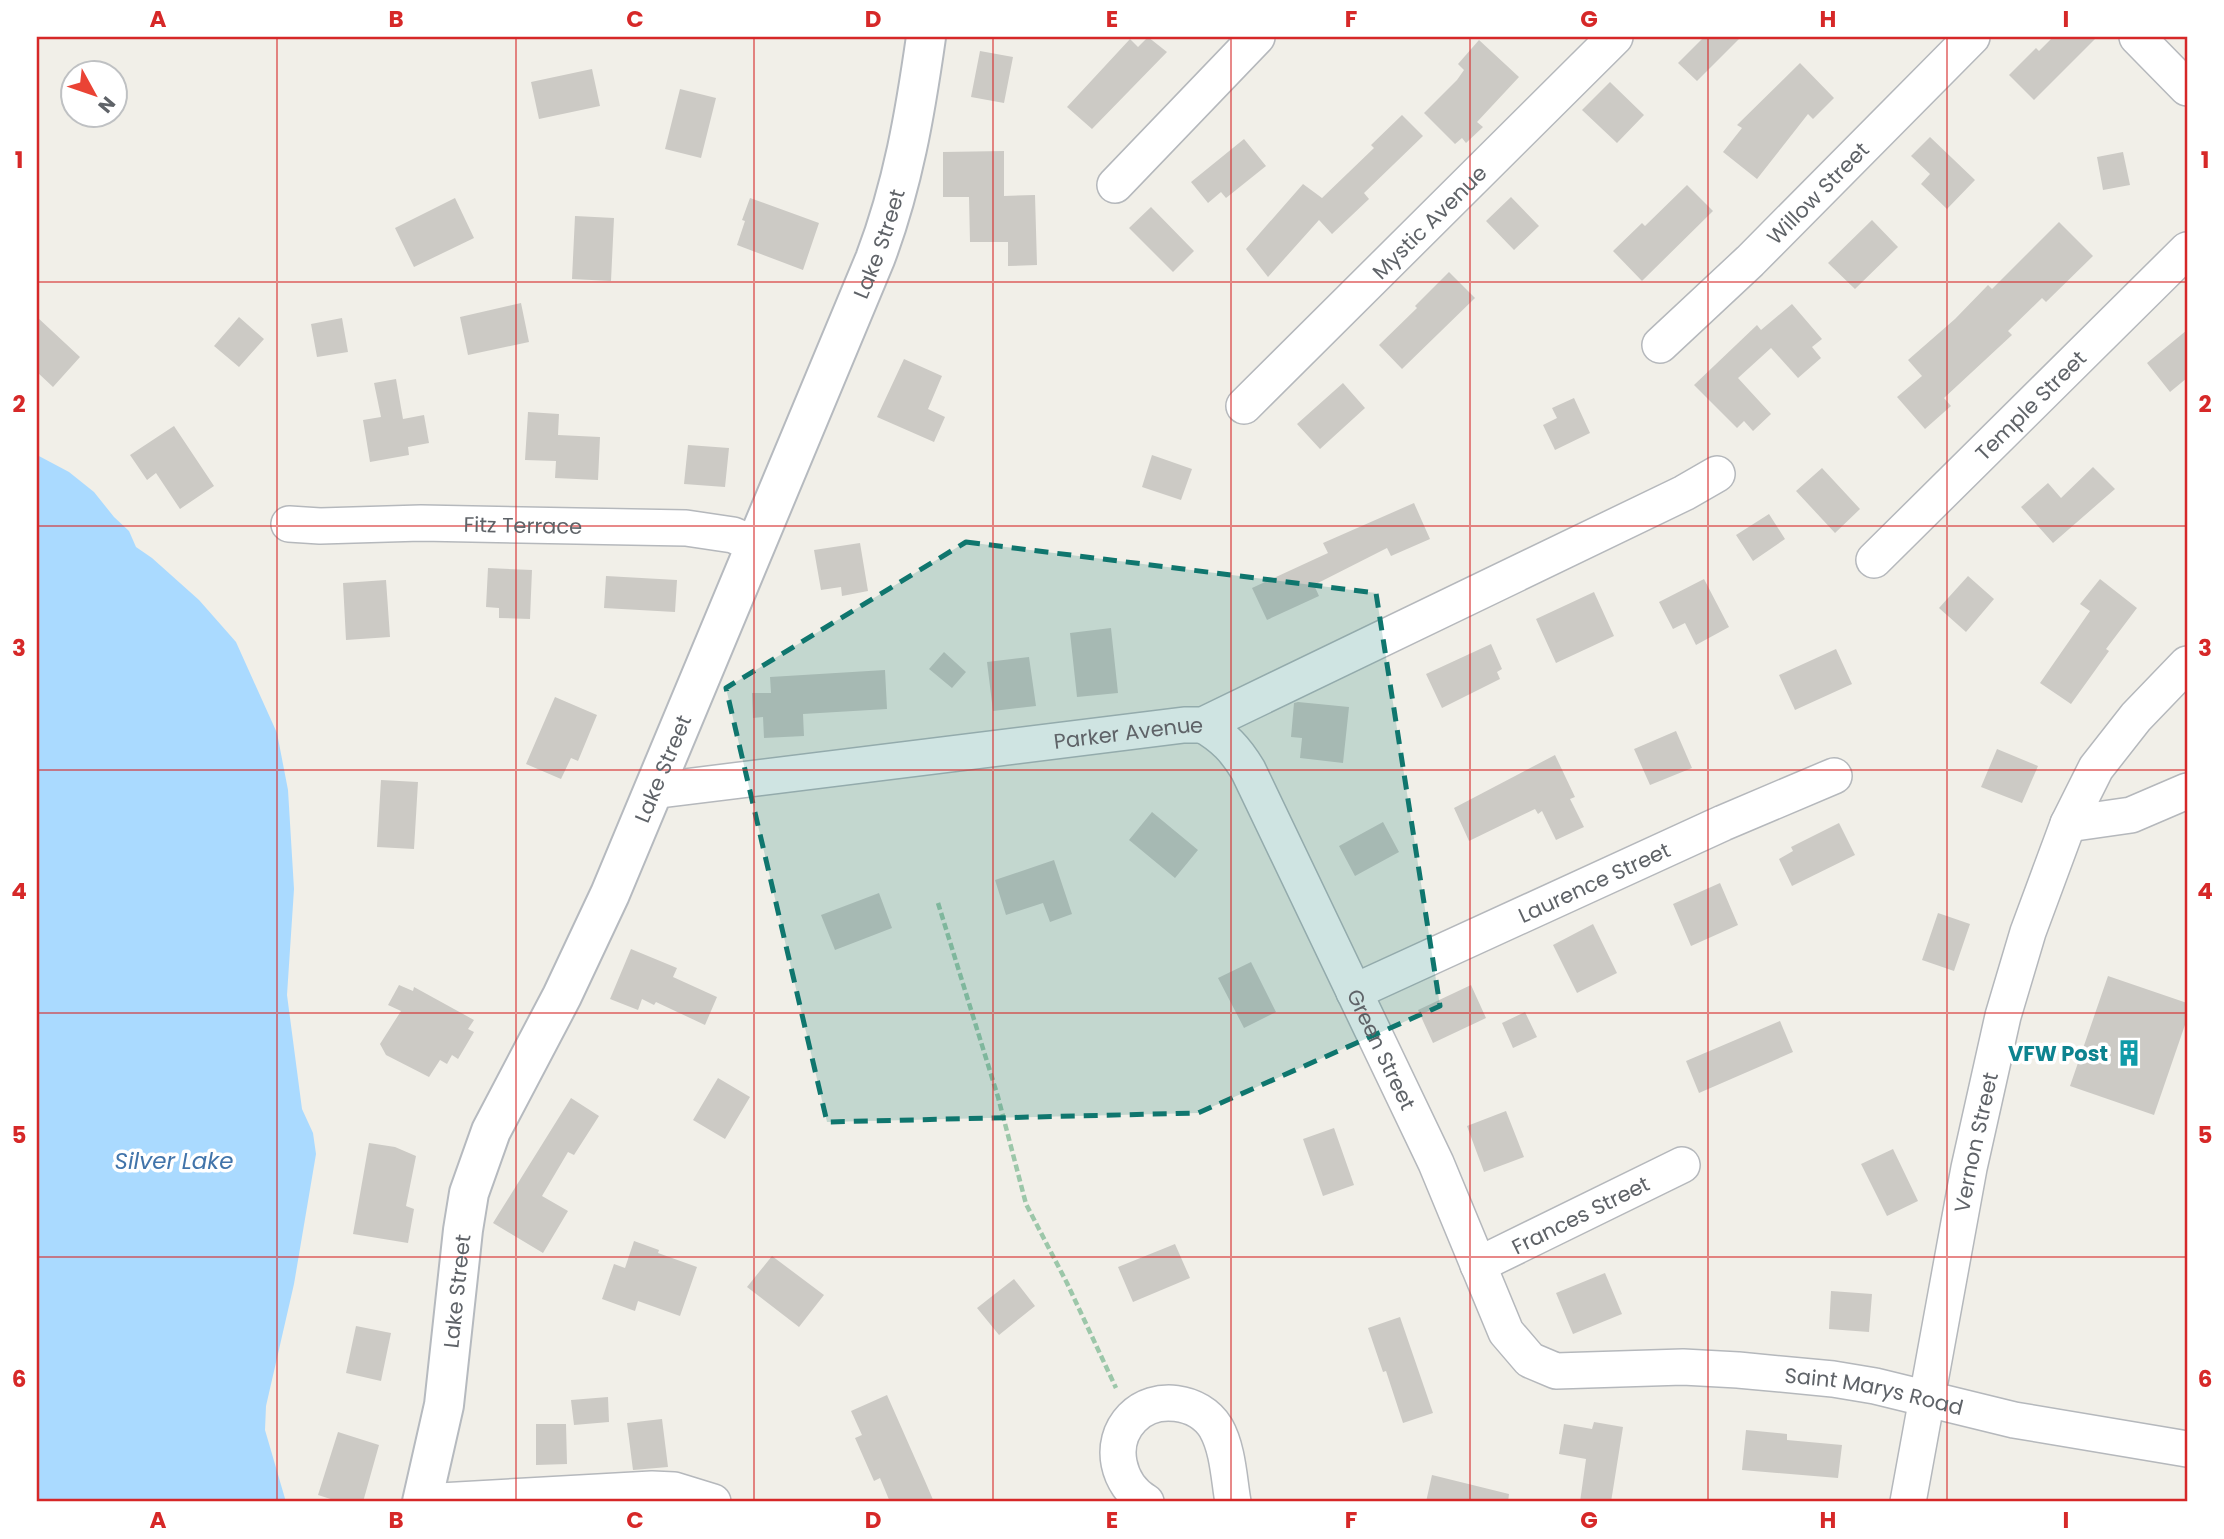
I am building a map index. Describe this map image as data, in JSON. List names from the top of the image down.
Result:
{
  "streets": {
    "street": [
      "Willow Street",
      "Mystic Avenue",
      "Lake Street",
      "Temple Street",
      "Fitz Terrace",
      "Parker Avenue",
      "Laurence Street",
      "Green Street",
      "Vernon Street",
      "Frances Street",
      "Saint Marys Road"
    ]
  },
  "crossings": [
    ["Lake Street", "Fitz Terrace"],
    ["Lake Street", "Parker Avenue"],
    ["Parker Avenue", "Green Street"],
    ["Laurence Street", "Green Street"],
    ["Green Street", "Frances Street"],
    ["Green Street", "Saint Marys Road"],
    ["Vernon Street", "Saint Marys Road"]
  ],
  "water": ["Silver Lake"],
  "places": {
    "building": ["VFW Post"]
  },
  "north": "bottom right",
  "grid": {
    "columns": [
      "A",
      "B",
      "C",
      "D",
      "E",
      "F",
      "G",
      "H",
      "I"
    ],
    "rows": [
      "1",
      "2",
      "3",
      "4",
      "5",
      "6"
    ]
  }
}
